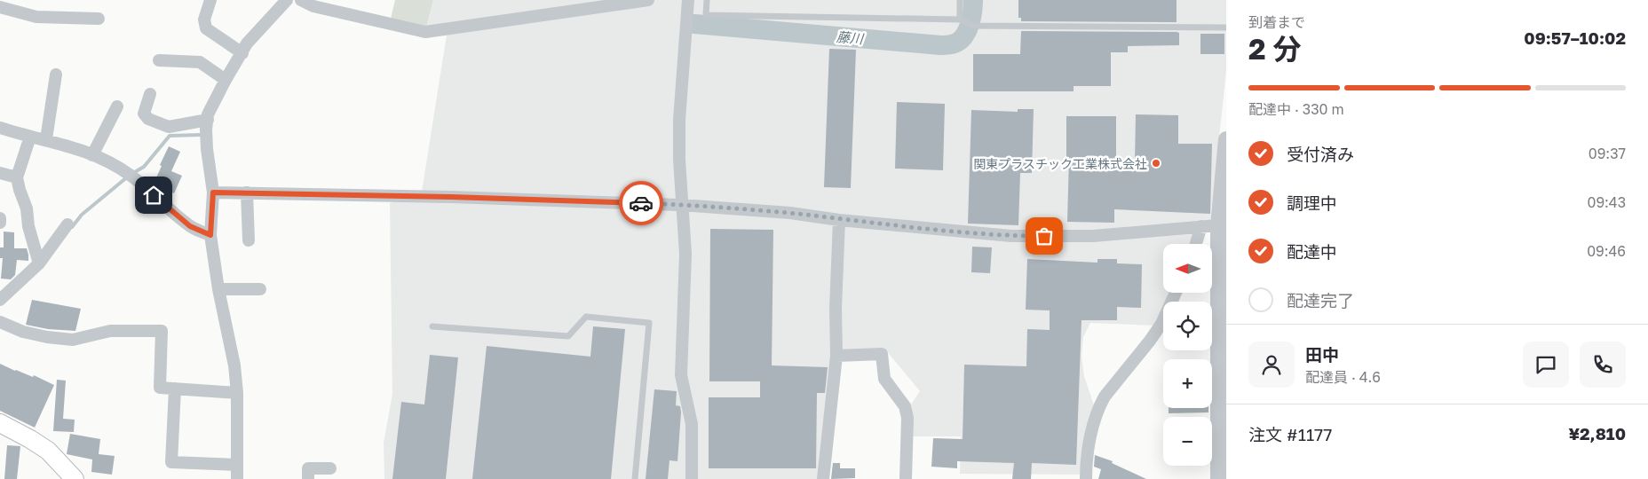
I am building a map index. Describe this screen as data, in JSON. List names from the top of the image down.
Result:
{
  "water": ["藤川"],
  "places": ["関東プラスチック工業株式会社"],
  "north": "left",
  "page": {
    "heading": ["2 分", "到着まで", "09:57–10:02"],
    "panel": [
      "田中",
      "配達員 · 4.6",
      "注文 #1177",
      "¥2,810"
    ],
    "bar": "配達中 · 330 m",
    "list": [
      ["受付済み", "09:37"],
      ["調理中", "09:43"],
      ["配達中", "09:46"],
      "配達完了"
    ],
    "map_buttons": ["+", "−"]
  }
}
